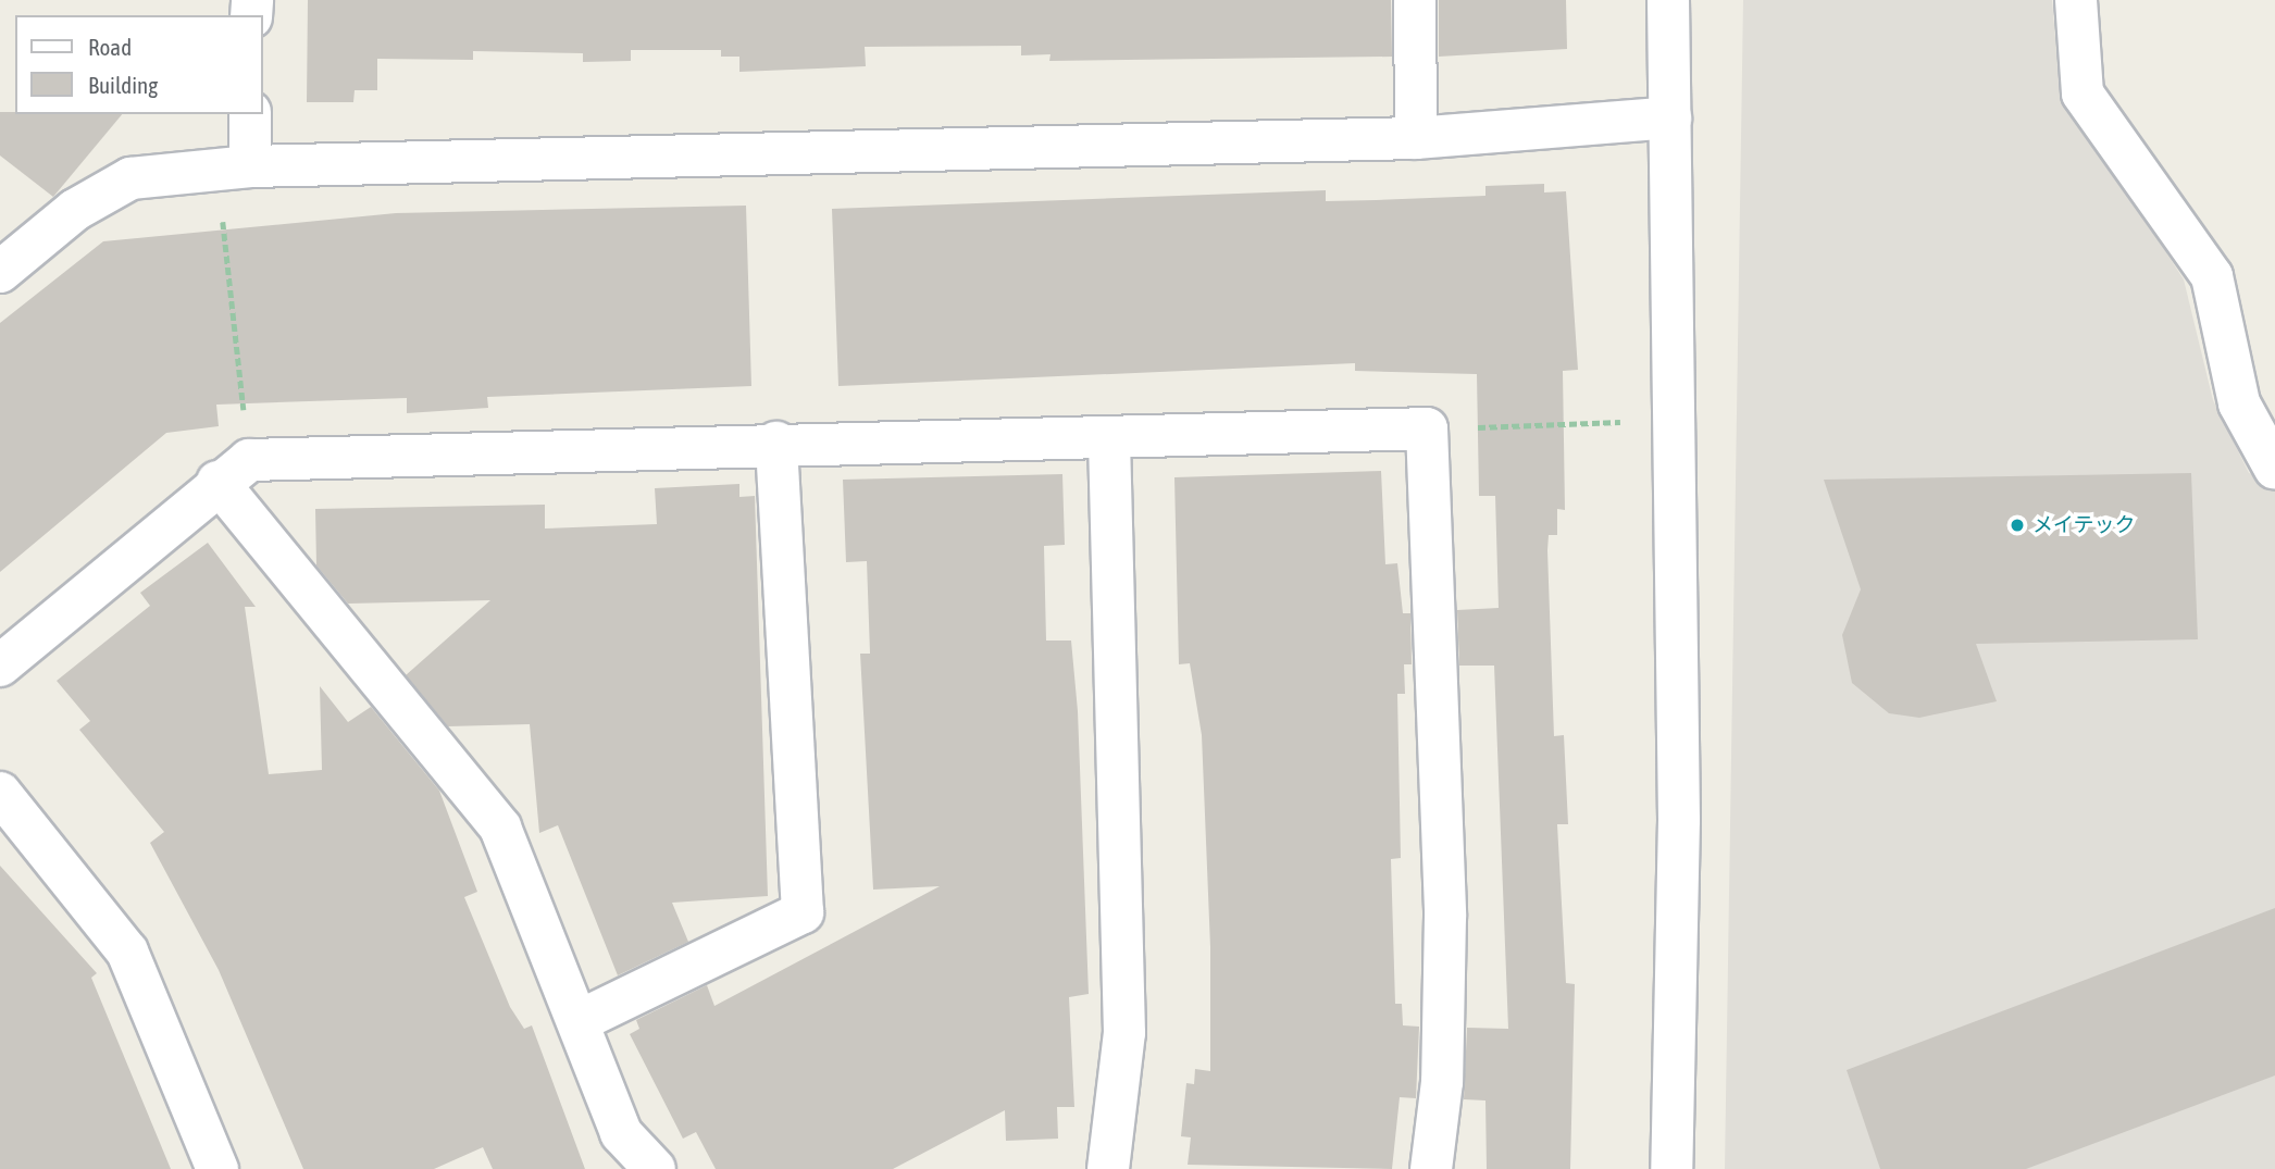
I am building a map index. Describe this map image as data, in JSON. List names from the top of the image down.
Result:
{
  "places": ["メイテック"],
  "legend": ["Road", "Building"]
}
